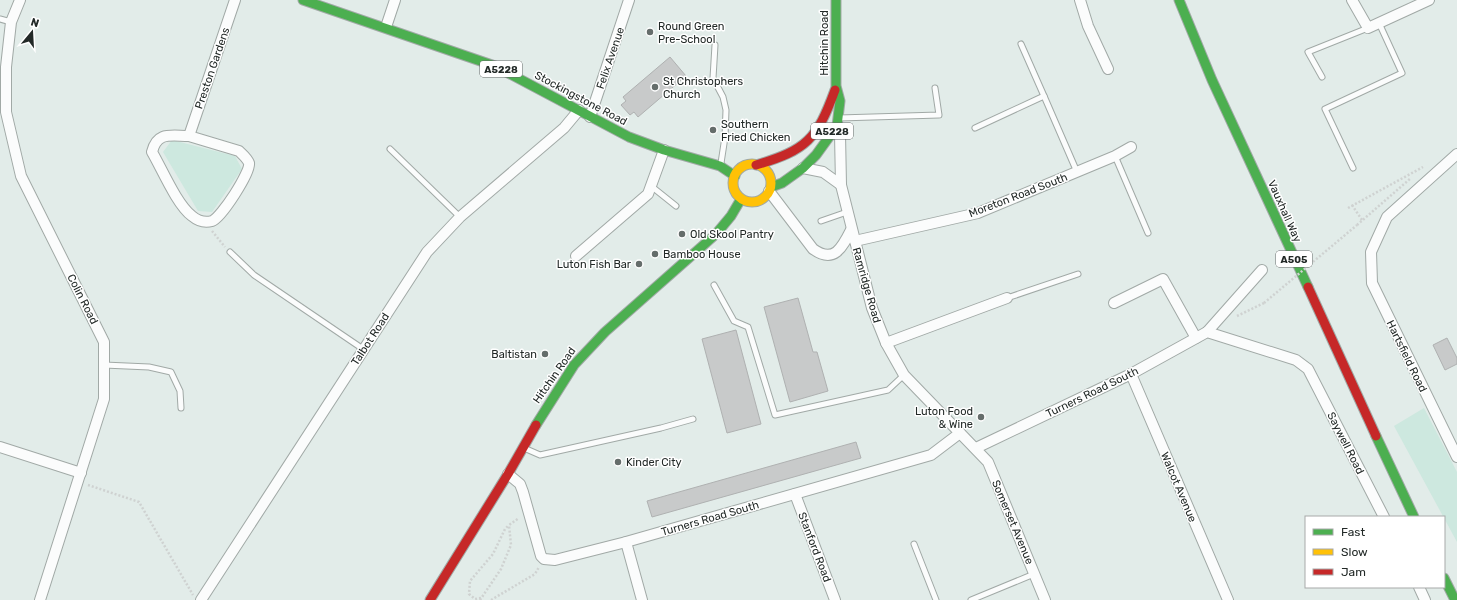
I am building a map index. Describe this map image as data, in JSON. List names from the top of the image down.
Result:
{
  "streets": {
    "main road": [
      "Hitchin Road",
      "A5228",
      "Stockingstone Road",
      "Vauxhall Way",
      "A505"
    ],
    "street": [
      "Felix Avenue",
      "Preston Gardens",
      "Moreton Road South",
      "Ramridge Road",
      "Colin Road",
      "Talbot Road",
      "Hartsfield Road",
      "Turners Road South",
      "Saywell Road",
      "Walcot Avenue",
      "Somerset Avenue",
      "Stanford Road"
    ]
  },
  "crossings": [
    ["Hitchin Road", "A5228"],
    ["Hitchin Road", "Stockingstone Road"],
    ["Hitchin Road", "Ramridge Road"],
    ["Felix Avenue", "Stockingstone Road"],
    ["A5228", "Stockingstone Road"],
    ["A5228", "Ramridge Road"],
    ["Stockingstone Road", "Talbot Road"],
    ["Moreton Road South", "Ramridge Road"],
    ["Ramridge Road", "Turners Road South"],
    ["Ramridge Road", "Somerset Avenue"],
    ["Turners Road South", "Saywell Road"],
    ["Turners Road South", "Walcot Avenue"],
    ["Turners Road South", "Somerset Avenue"],
    ["Turners Road South", "Stanford Road"]
  ],
  "places": [
    "Round Green Pre-School",
    "St Christophers Church",
    "Southern Fried Chicken",
    "Old Skool Pantry",
    "Bamboo House",
    "Luton Fish Bar",
    "Baltistan",
    "Luton Food & Wine",
    "Kinder City"
  ],
  "legend": ["Fast", "Slow", "Jam"],
  "north": "top"
}
